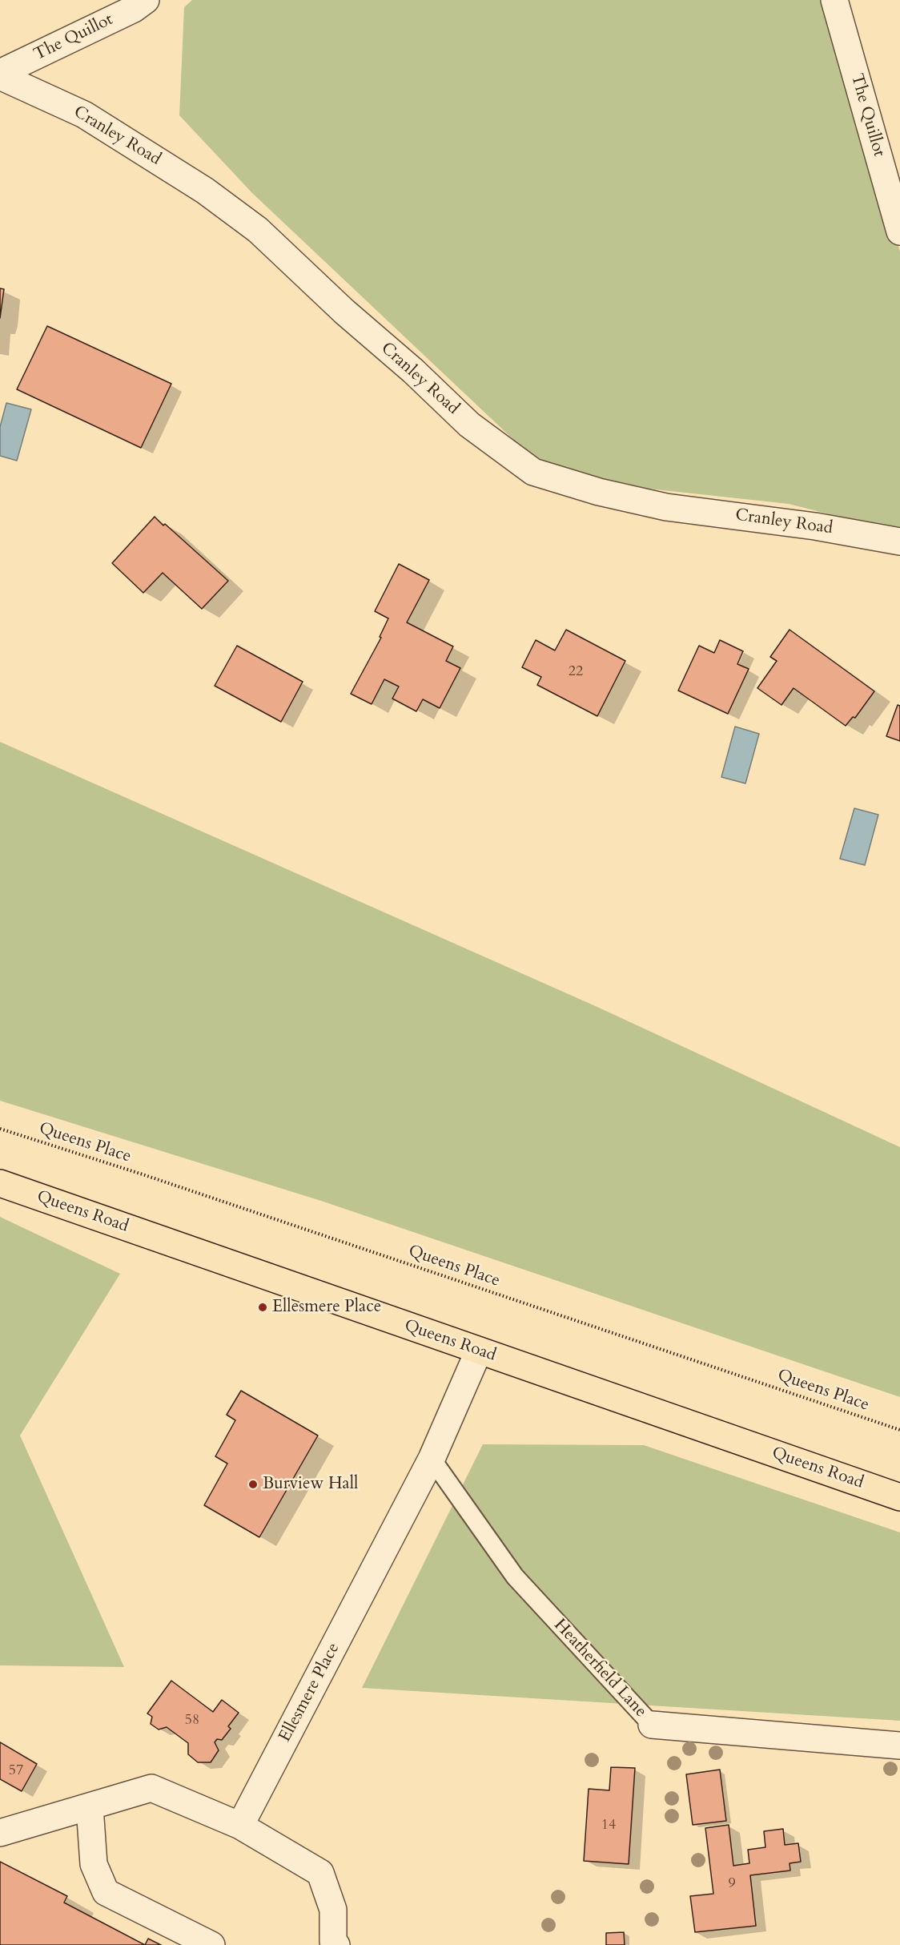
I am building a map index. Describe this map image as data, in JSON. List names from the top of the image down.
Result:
{
  "streets": {
    "main road": ["Queens Road"],
    "street": [
      "The Quillot",
      "Cranley Road",
      "Heatherfield Lane",
      "Ellesmere Place"
    ],
    "path": ["Queens Place"]
  },
  "crossings": [
    ["The Quillot", "Cranley Road"],
    ["Queens Road", "Ellesmere Place"],
    ["Heatherfield Lane", "Ellesmere Place"]
  ],
  "places": ["Ellesmere Place", "Burview Hall"],
  "house_numbers": [
    "22",
    "58",
    "57",
    "14",
    "9"
  ]
}
